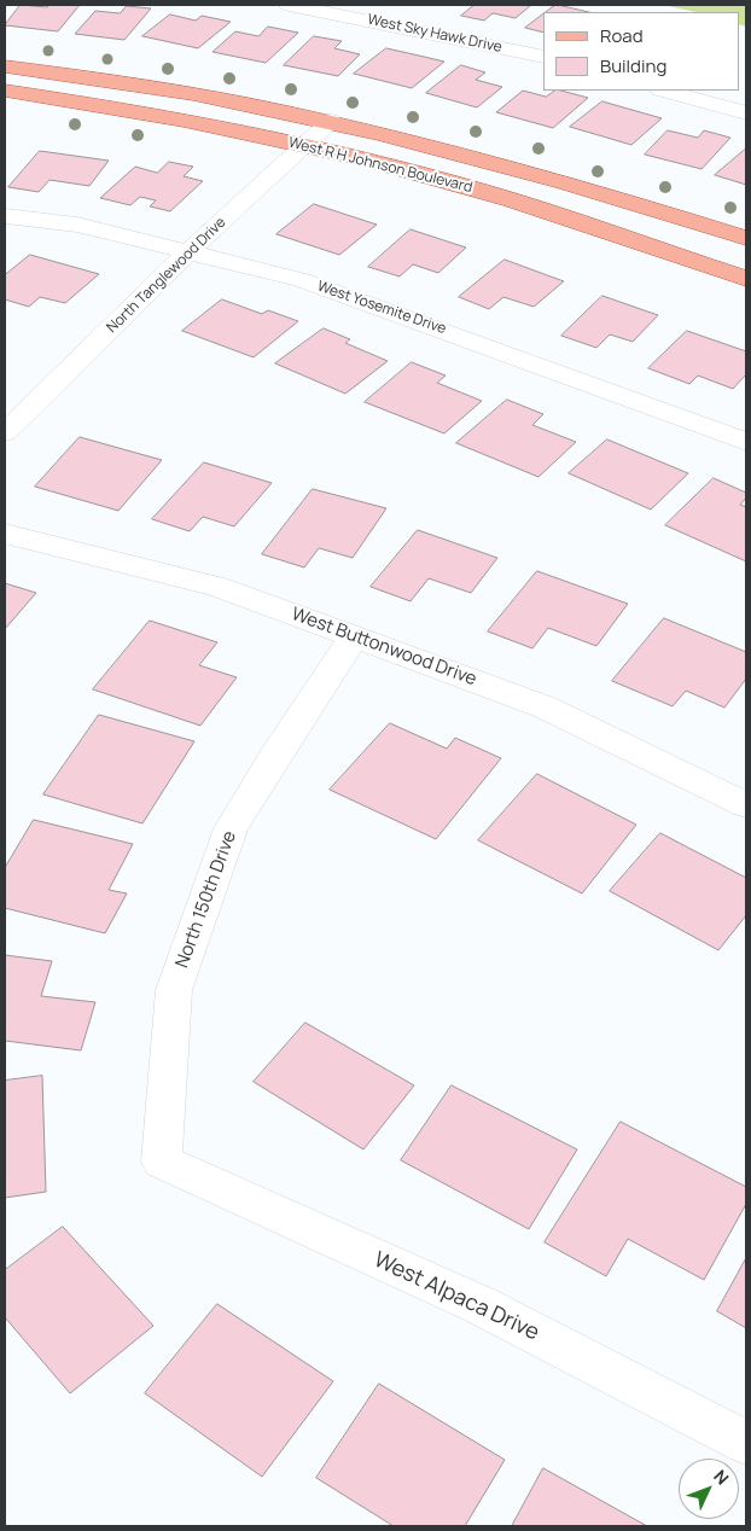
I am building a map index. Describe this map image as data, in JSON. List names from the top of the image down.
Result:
{
  "streets": {
    "main road": ["West R H Johnson Boulevard"],
    "street": [
      "West Sky Hawk Drive",
      "North Tanglewood Drive",
      "West Yosemite Drive",
      "West Buttonwood Drive",
      "North 150th Drive",
      "West Alpaca Drive"
    ]
  },
  "crossings": [
    ["West R H Johnson Boulevard", "North Tanglewood Drive"],
    ["North Tanglewood Drive", "West Yosemite Drive"],
    ["West Buttonwood Drive", "North 150th Drive"],
    ["North 150th Drive", "West Alpaca Drive"]
  ],
  "legend": ["Road", "Building"],
  "north": "top right"
}
